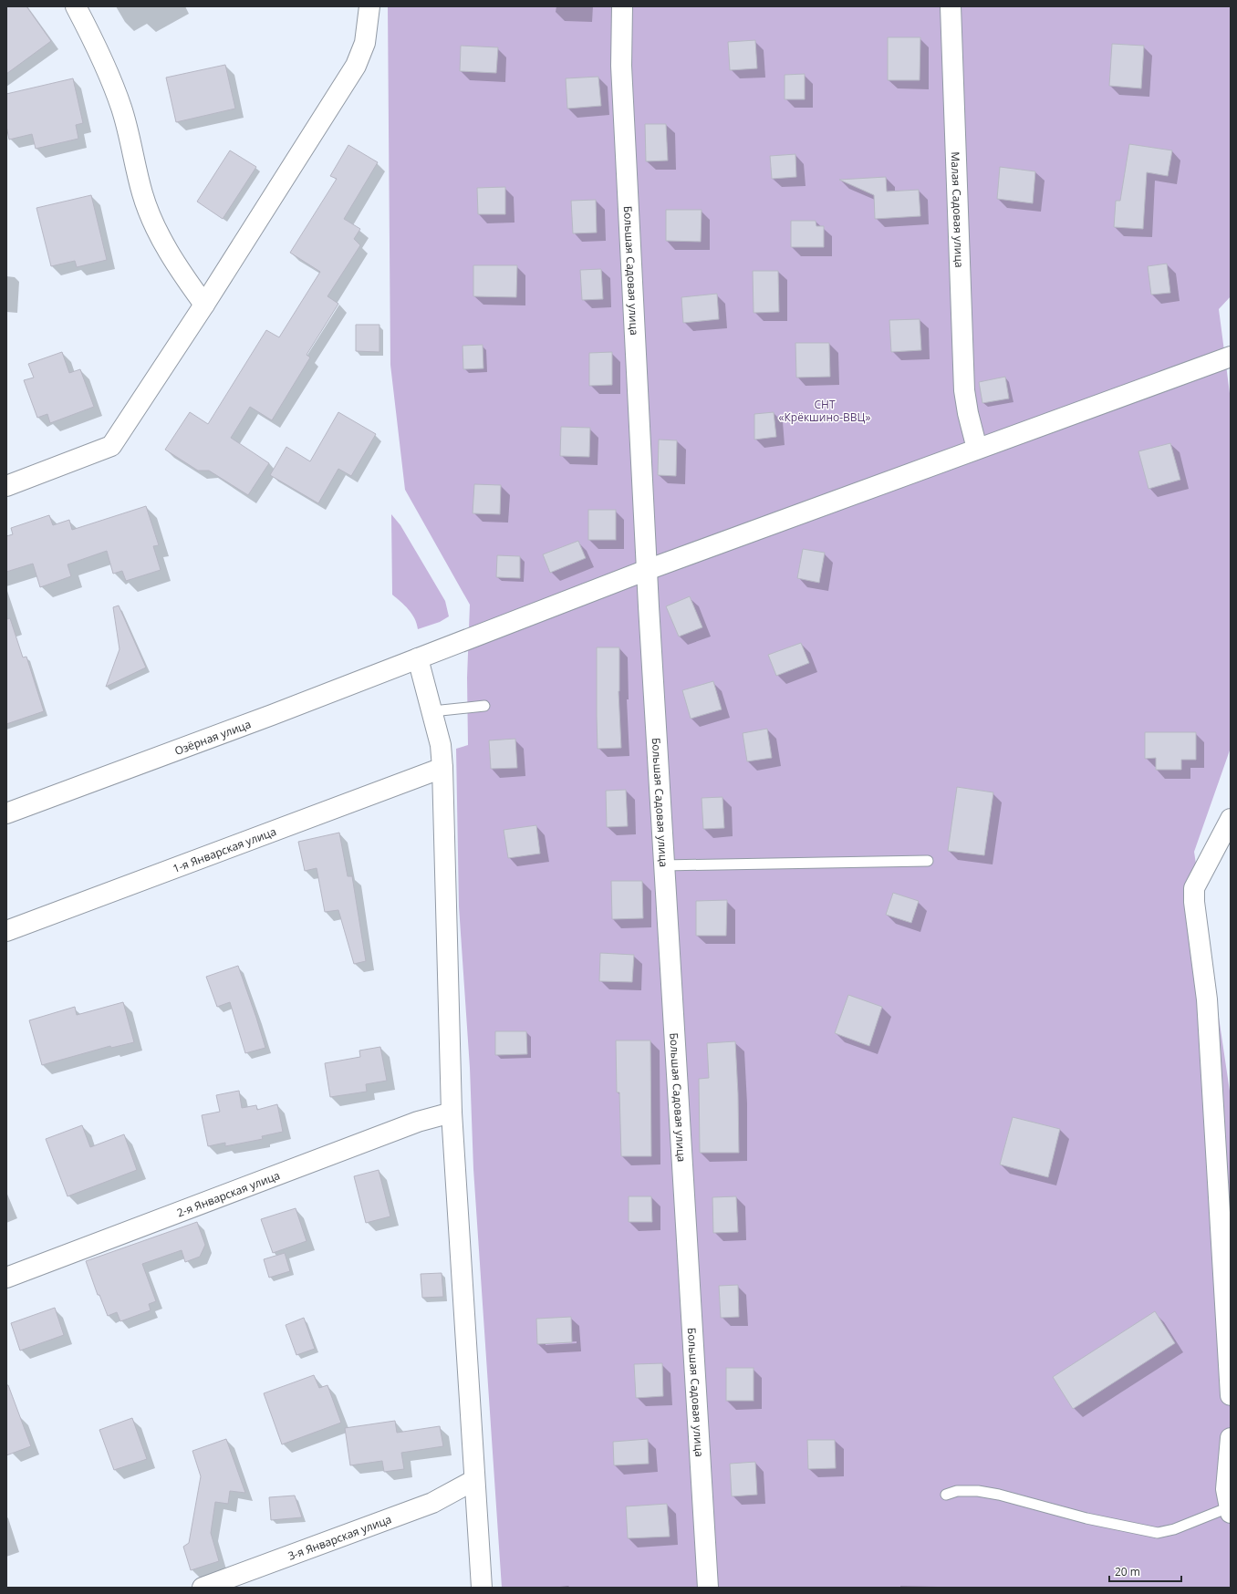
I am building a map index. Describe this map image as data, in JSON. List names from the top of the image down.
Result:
{
  "streets": {
    "street": [
      "Малая Садовая улица",
      "Большая Садовая улица",
      "Озёрная улица",
      "1-я Январская улица",
      "2-я Январская улица",
      "3-я Январская улица"
    ]
  },
  "crossings": [
    ["Малая Садовая улица", "Озёрная улица"],
    ["Большая Садовая улица", "Озёрная улица"]
  ],
  "parks": ["СНТ «Крёкшино-ВВЦ»"],
  "scale_bar": "20 m"
}
